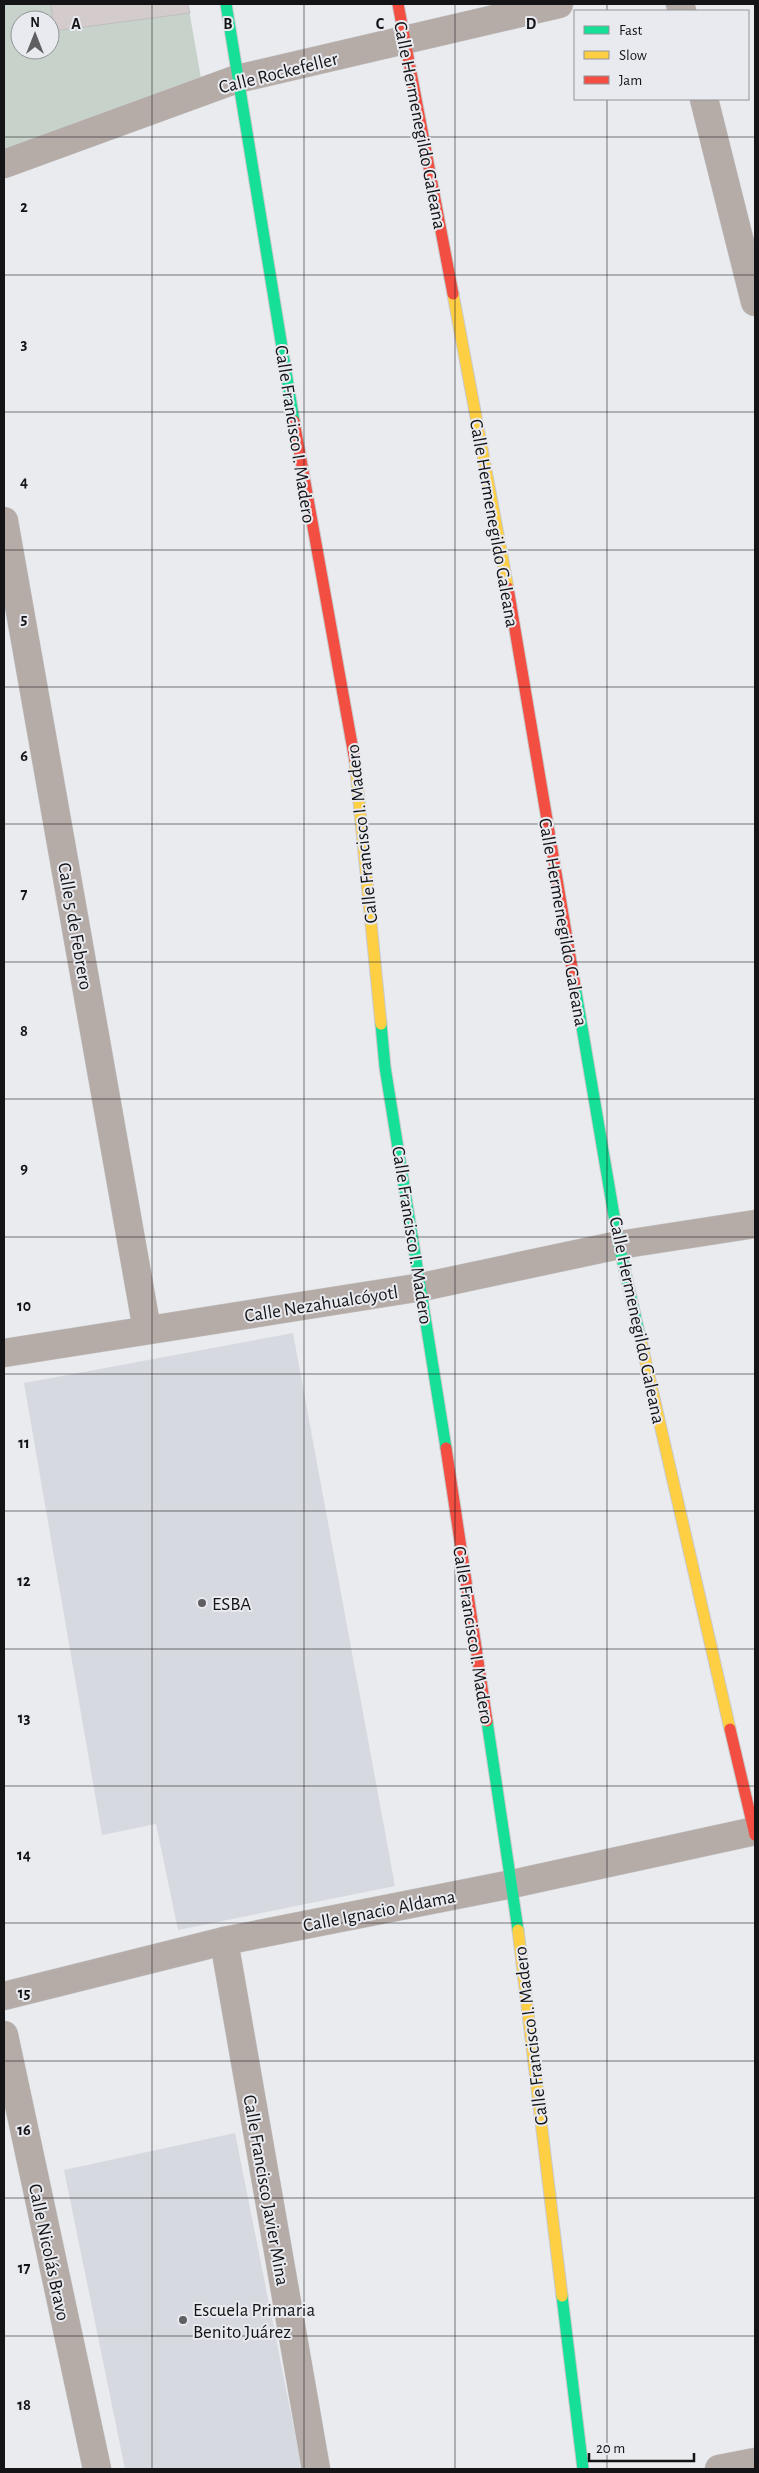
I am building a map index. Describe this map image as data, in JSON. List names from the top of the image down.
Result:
{
  "streets": {
    "street": [
      "Calle Rockefeller",
      "Calle Hermenegildo Galeana",
      "Calle Francisco I. Madero",
      "Calle 5 de Febrero",
      "Calle Nezahualcóyotl",
      "Calle Ignacio Aldama",
      "Calle Francisco Javier Mina",
      "Calle Nicolás Bravo"
    ]
  },
  "crossings": [
    ["Calle Rockefeller", "Calle Hermenegildo Galeana"],
    ["Calle Rockefeller", "Calle Francisco I. Madero"],
    ["Calle Hermenegildo Galeana", "Calle Nezahualcóyotl"],
    ["Calle Hermenegildo Galeana", "Calle Ignacio Aldama"],
    ["Calle Francisco I. Madero", "Calle Nezahualcóyotl"],
    ["Calle Francisco I. Madero", "Calle Ignacio Aldama"],
    ["Calle 5 de Febrero", "Calle Nezahualcóyotl"],
    ["Calle Ignacio Aldama", "Calle Francisco Javier Mina"]
  ],
  "places": ["ESBA", "Escuela Primaria Benito Juárez"],
  "legend": ["Fast", "Slow", "Jam"],
  "scale_bar": "20 m",
  "north": "top",
  "grid": {
    "columns": [
      "A",
      "B",
      "C",
      "D"
    ],
    "rows": [
      "2",
      "3",
      "4",
      "5",
      "6",
      "7",
      "8",
      "9",
      "10",
      "11",
      "12",
      "13",
      "14",
      "15",
      "16",
      "17",
      "18"
    ]
  }
}
